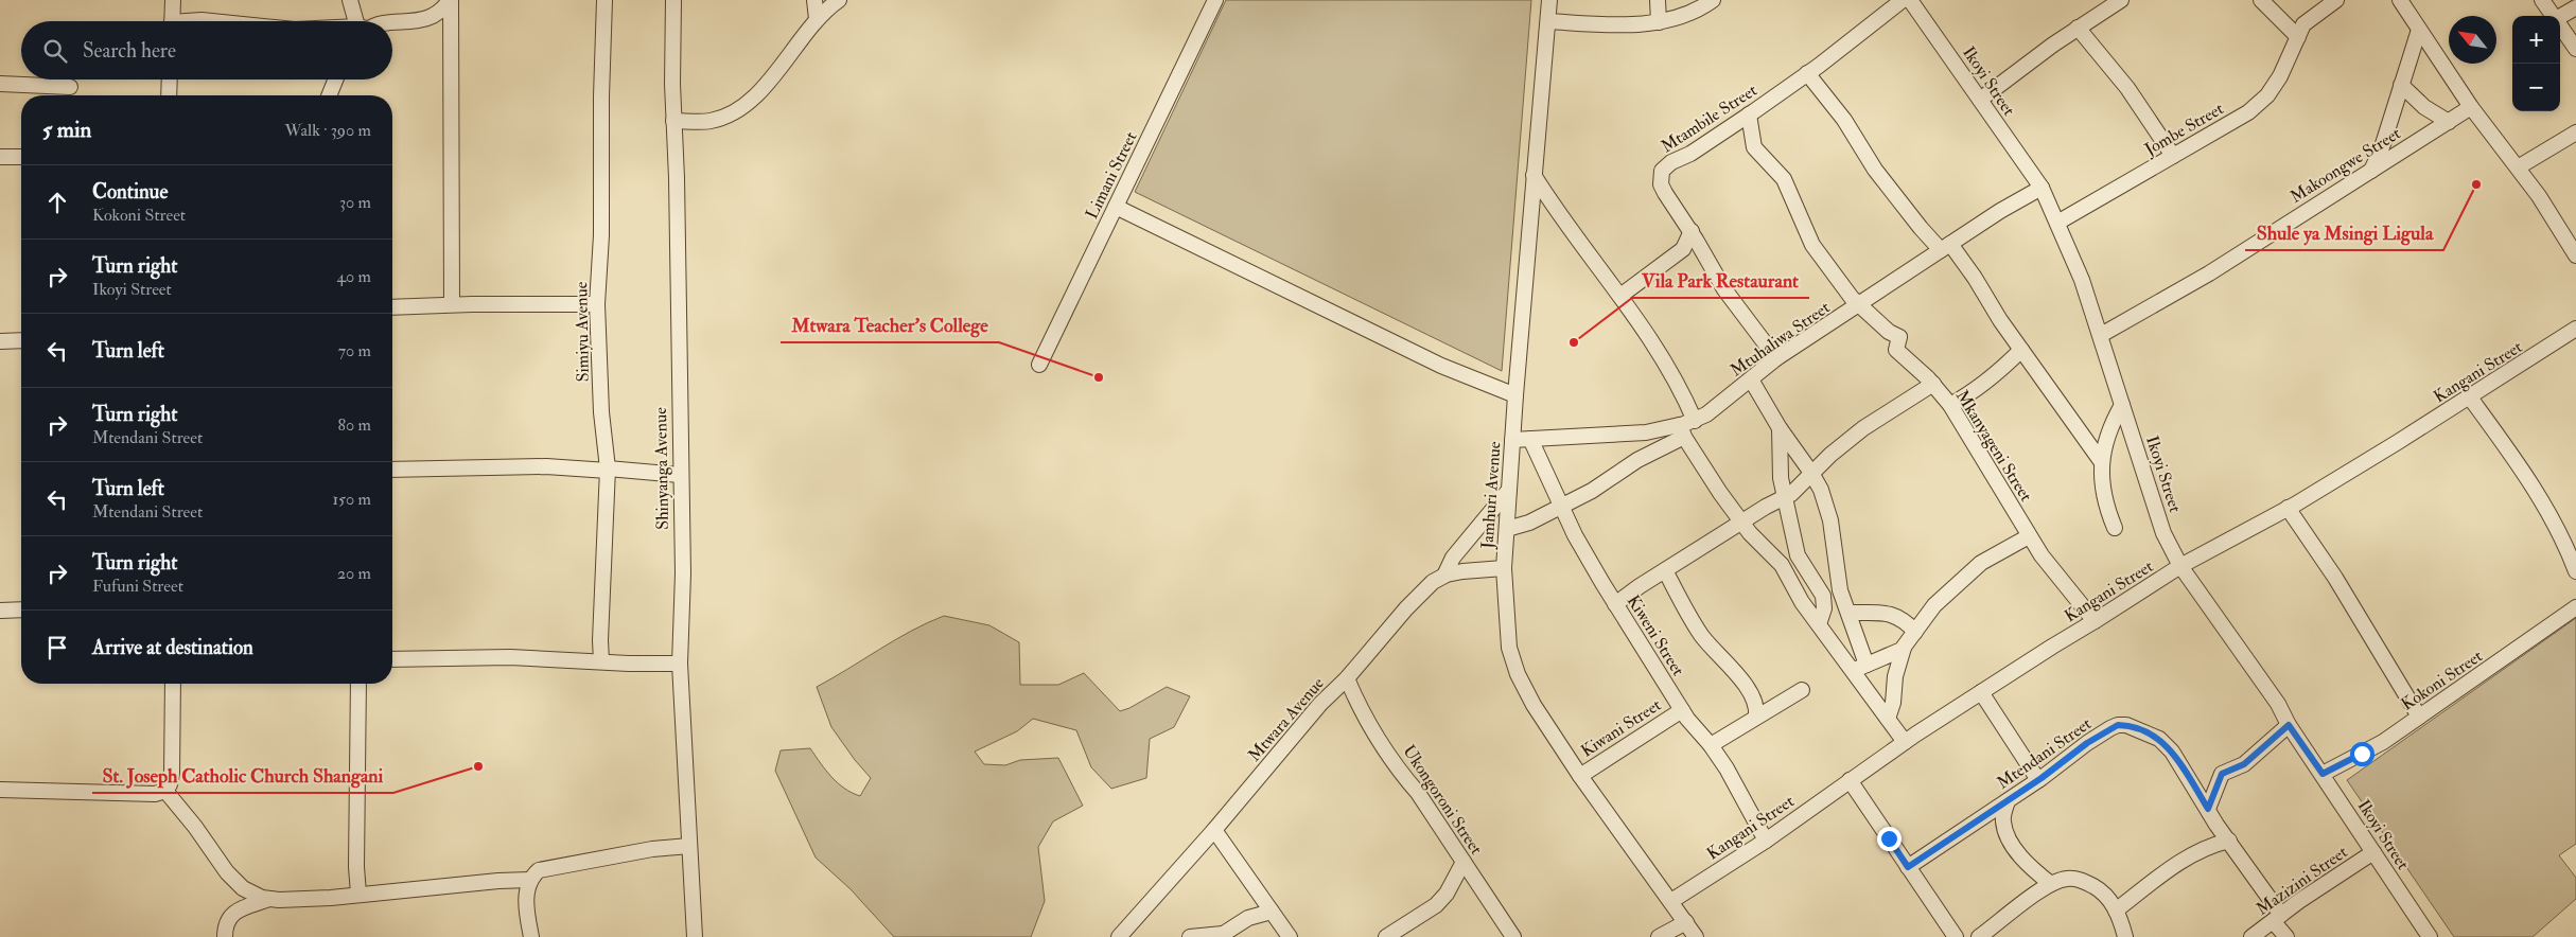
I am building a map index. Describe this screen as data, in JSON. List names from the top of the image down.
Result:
{
  "streets": {
    "street": [
      "Ikoyi Street",
      "Mtambile Street",
      "Jombe Street",
      "Makoongwe Street",
      "Limani Street",
      "Simiyu Avenue",
      "Mtuhaliwa Street",
      "Kangani Street",
      "Mkanyageni Street",
      "Shinyanga Avenue",
      "Jamhuri Avenue",
      "Kiweni Street",
      "Kokoni Street",
      "Mtwara Avenue",
      "Kiwani Street",
      "Mtendani Street",
      "Ukongoroni Street",
      "Mazizini Street"
    ]
  },
  "crossings": [
    ["Ikoyi Street", "Jombe Street"],
    ["Ikoyi Street", "Makoongwe Street"],
    ["Ikoyi Street", "Mtuhaliwa Street"],
    ["Ikoyi Street", "Kangani Street"],
    ["Ikoyi Street", "Kokoni Street"],
    ["Ikoyi Street", "Mazizini Street"],
    ["Mtambile Street", "Mtuhaliwa Street"],
    ["Mtuhaliwa Street", "Jamhuri Avenue"],
    ["Mtuhaliwa Street", "Kiweni Street"],
    ["Kangani Street", "Mkanyageni Street"],
    ["Kangani Street", "Jamhuri Avenue"],
    ["Kangani Street", "Kiweni Street"],
    ["Mkanyageni Street", "Kiweni Street"],
    ["Jamhuri Avenue", "Mtwara Avenue"],
    ["Jamhuri Avenue", "Kiwani Street"],
    ["Kiweni Street", "Kiwani Street"],
    ["Mtwara Avenue", "Ukongoroni Street"],
    ["Mtendani Street", "Mazizini Street"]
  ],
  "places": [
    "Shule ya Msingi Ligula",
    "Vila Park Restaurant",
    "Mtwara Teacher's College",
    "St. Joseph Catholic Church Shangani"
  ],
  "north": "top left",
  "page": {
    "map_buttons": ["+", "−"],
    "search": "Search here",
    "heading": ["5 min", "Walk · 390 m"],
    "list": [
      ["Continue", "Kokoni Street", "30 m"],
      ["Turn right", "Ikoyi Street", "40 m"],
      ["Turn left", "70 m"],
      ["Turn right", "Mtendani Street", "80 m"],
      ["Turn left", "Mtendani Street", "150 m"],
      ["Turn right", "Fufuni Street", "20 m"],
      "Arrive at destination"
    ]
  }
}
